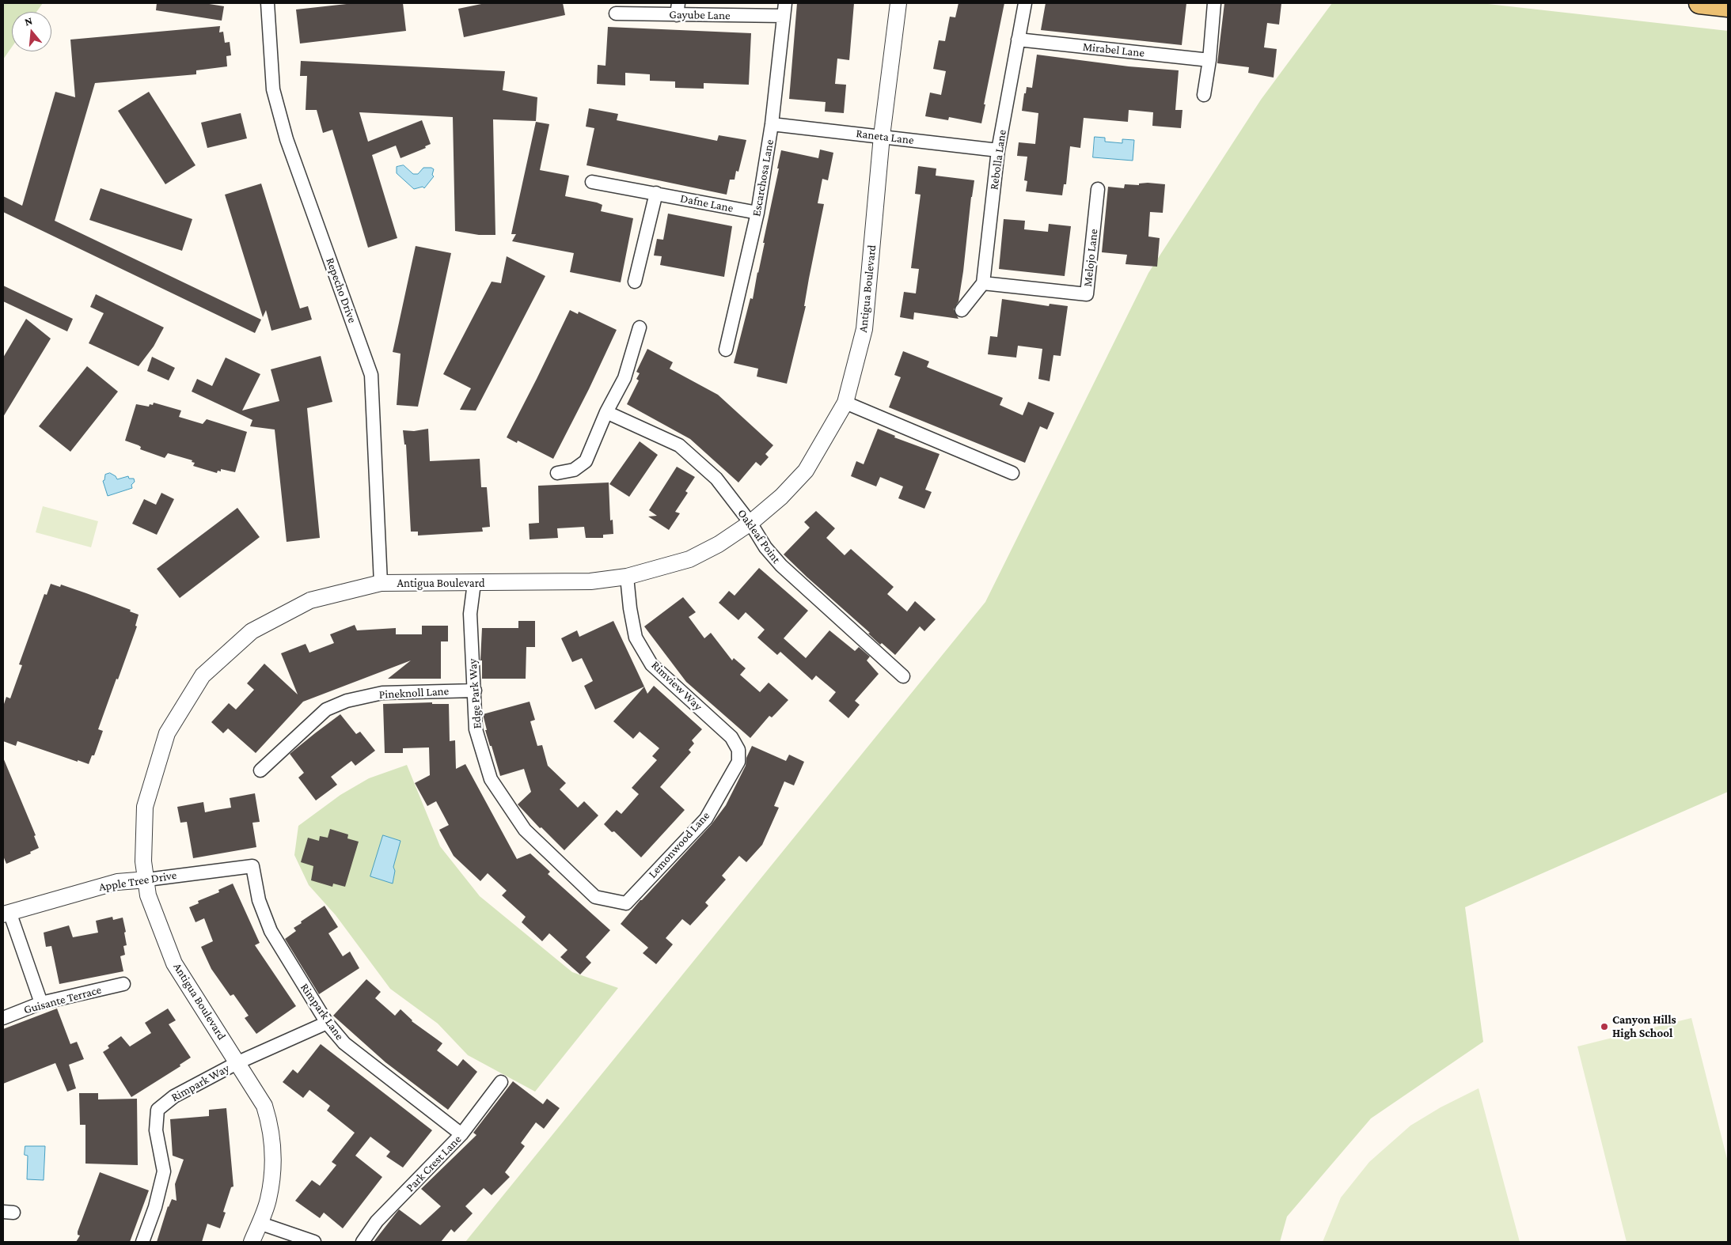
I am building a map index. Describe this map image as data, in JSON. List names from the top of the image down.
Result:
{
  "streets": {
    "street": [
      "Gayube Lane",
      "Mirabel Lane",
      "Raneta Lane",
      "Rebolla Lane",
      "Escarchosa Lane",
      "Dafne Lane",
      "Melojo Lane",
      "Antigua Boulevard",
      "Repecho Drive",
      "Oakleaf Point",
      "Rimview Way",
      "Pineknoll Lane",
      "Edge Park Way",
      "Lemonwood Lane",
      "Apple Tree Drive",
      "Guisante Terrace",
      "Rimpark Lane",
      "Rimpark Way",
      "Park Crest Lane"
    ]
  },
  "crossings": [
    ["Gayube Lane", "Escarchosa Lane"],
    ["Mirabel Lane", "Rebolla Lane"],
    ["Raneta Lane", "Rebolla Lane"],
    ["Raneta Lane", "Escarchosa Lane"],
    ["Raneta Lane", "Antigua Boulevard"],
    ["Rebolla Lane", "Melojo Lane"],
    ["Escarchosa Lane", "Dafne Lane"],
    ["Antigua Boulevard", "Repecho Drive"],
    ["Antigua Boulevard", "Oakleaf Point"],
    ["Antigua Boulevard", "Rimview Way"],
    ["Antigua Boulevard", "Edge Park Way"],
    ["Antigua Boulevard", "Apple Tree Drive"],
    ["Antigua Boulevard", "Rimpark Way"],
    ["Rimview Way", "Lemonwood Lane"],
    ["Pineknoll Lane", "Edge Park Way"],
    ["Edge Park Way", "Lemonwood Lane"],
    ["Apple Tree Drive", "Rimpark Lane"],
    ["Rimpark Lane", "Rimpark Way"],
    ["Rimpark Lane", "Park Crest Lane"]
  ],
  "places": ["Canyon Hills High School"],
  "north": "top"
}
